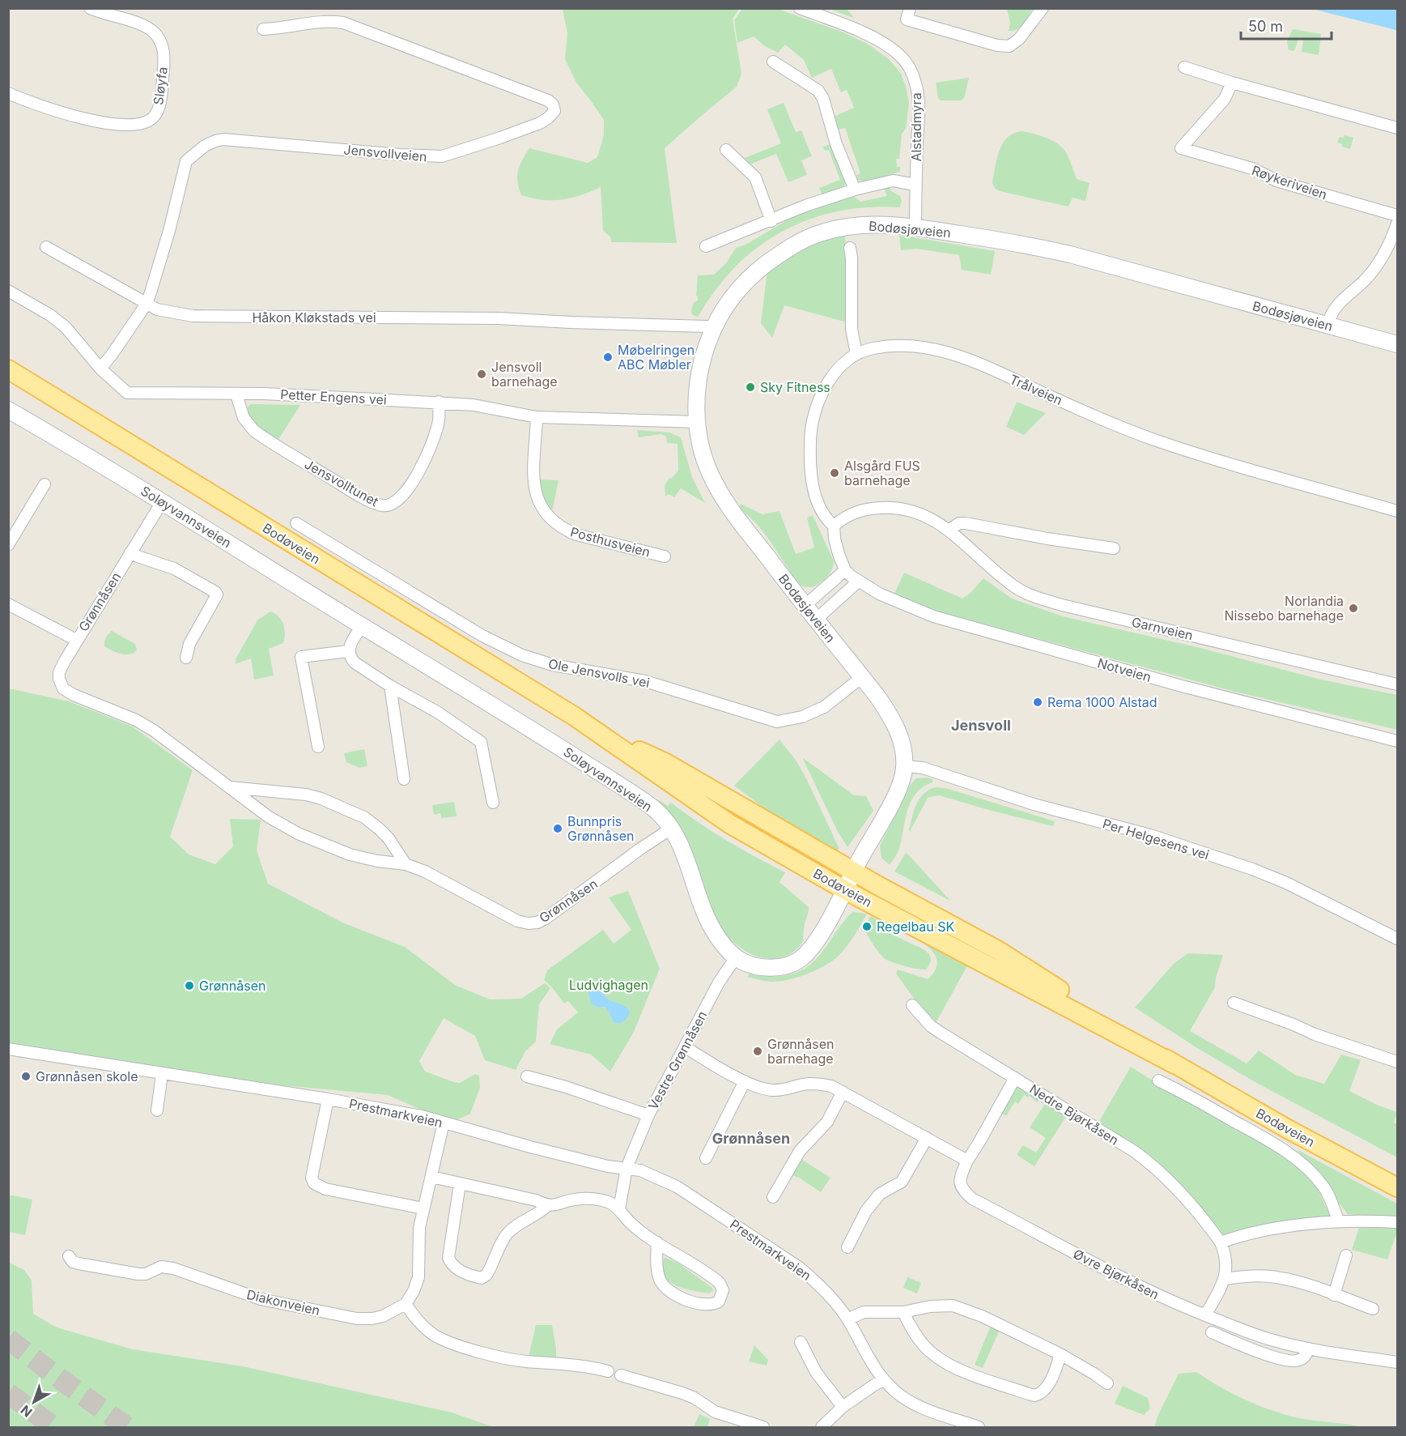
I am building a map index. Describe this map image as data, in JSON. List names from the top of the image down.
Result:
{
  "streets": {
    "main road": ["Bodøveien"],
    "street": [
      "Sløyfa",
      "Alstadmyra",
      "Jensvollveien",
      "Røykeriveien",
      "Bodøsjøveien",
      "Håkon Kløkstads vei",
      "Trålveien",
      "Petter Engens vei",
      "Jensvolltunet",
      "Soløyvannsveien",
      "Posthusveien",
      "Grønnåsen",
      "Garnveien",
      "Notveien",
      "Ole Jensvolls vei",
      "Per Helgesens vei",
      "Vestre Grønnåsen",
      "Prestmarkveien",
      "Nedre Bjørkåsen",
      "Øvre Bjørkåsen",
      "Diakonveien"
    ]
  },
  "crossings": [
    ["Alstadmyra", "Bodøsjøveien"],
    ["Jensvollveien", "Håkon Kløkstads vei"],
    ["Jensvollveien", "Petter Engens vei"],
    ["Bodøsjøveien", "Håkon Kløkstads vei"],
    ["Bodøsjøveien", "Petter Engens vei"],
    ["Bodøsjøveien", "Soløyvannsveien"],
    ["Bodøsjøveien", "Bodøveien"],
    ["Bodøsjøveien", "Ole Jensvolls vei"],
    ["Bodøsjøveien", "Per Helgesens vei"],
    ["Trålveien", "Garnveien"],
    ["Petter Engens vei", "Jensvolltunet"],
    ["Petter Engens vei", "Posthusveien"],
    ["Soløyvannsveien", "Bodøveien"],
    ["Soløyvannsveien", "Grønnåsen"],
    ["Soløyvannsveien", "Vestre Grønnåsen"],
    ["Vestre Grønnåsen", "Prestmarkveien"],
    ["Nedre Bjørkåsen", "Øvre Bjørkåsen"]
  ],
  "districts": ["Jensvoll", "Grønnåsen"],
  "parks": ["Ludvighagen"],
  "places": [
    "Møbelringen ABC Møbler",
    "Jensvoll barnehage",
    "Sky Fitness",
    "Alsgård FUS barnehage",
    "Norlandia Nissebo barnehage",
    "Rema 1000 Alstad",
    "Bunnpris Grønnåsen",
    "Regelbau SK",
    "Grønnåsen",
    "Grønnåsen barnehage",
    "Grønnåsen skole"
  ],
  "scale_bar": "50 m",
  "north": "bottom left"
}
